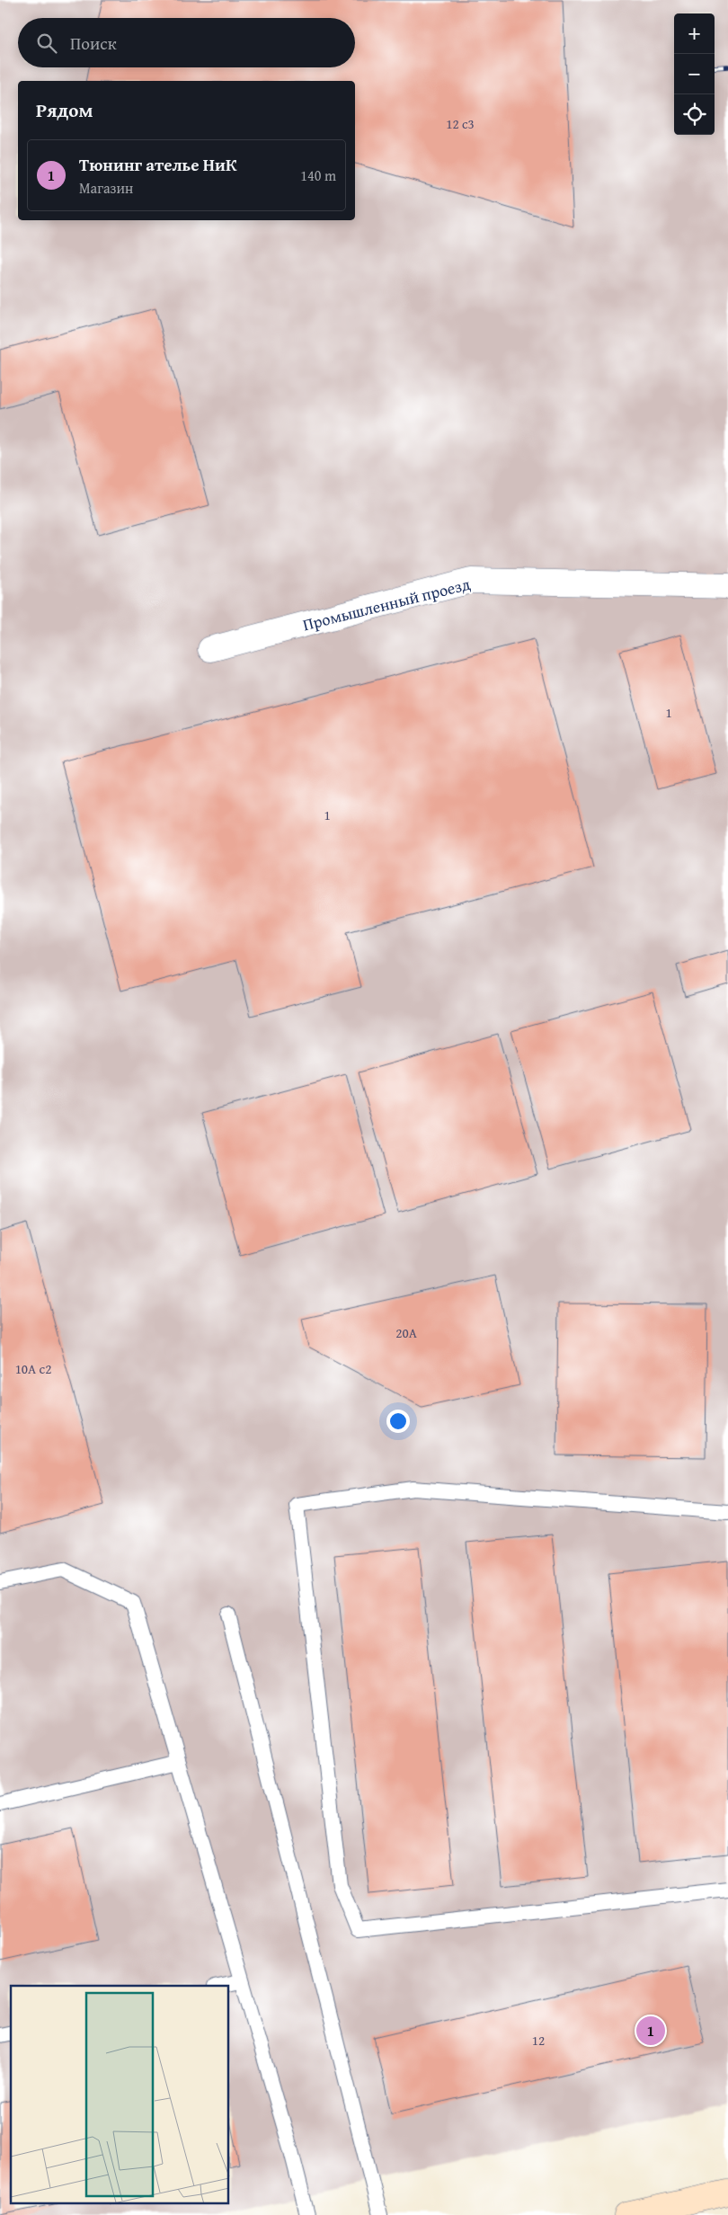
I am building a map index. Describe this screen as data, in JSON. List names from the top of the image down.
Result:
{
  "streets": {
    "street": ["Промышленный проезд"]
  },
  "house_numbers": [
    "12 с3",
    "1",
    "1",
    "20А",
    "10А с2",
    "12"
  ],
  "page": {
    "map_buttons": ["+", "−"],
    "search": "Поиск",
    "heading": "Рядом",
    "list": [
      {
        "mark": "1",
        "name": "Тюнинг ателье НиК",
        "note": "Магазин",
        "value": "140 m"
      }
    ],
    "pins": "1"
  }
}
